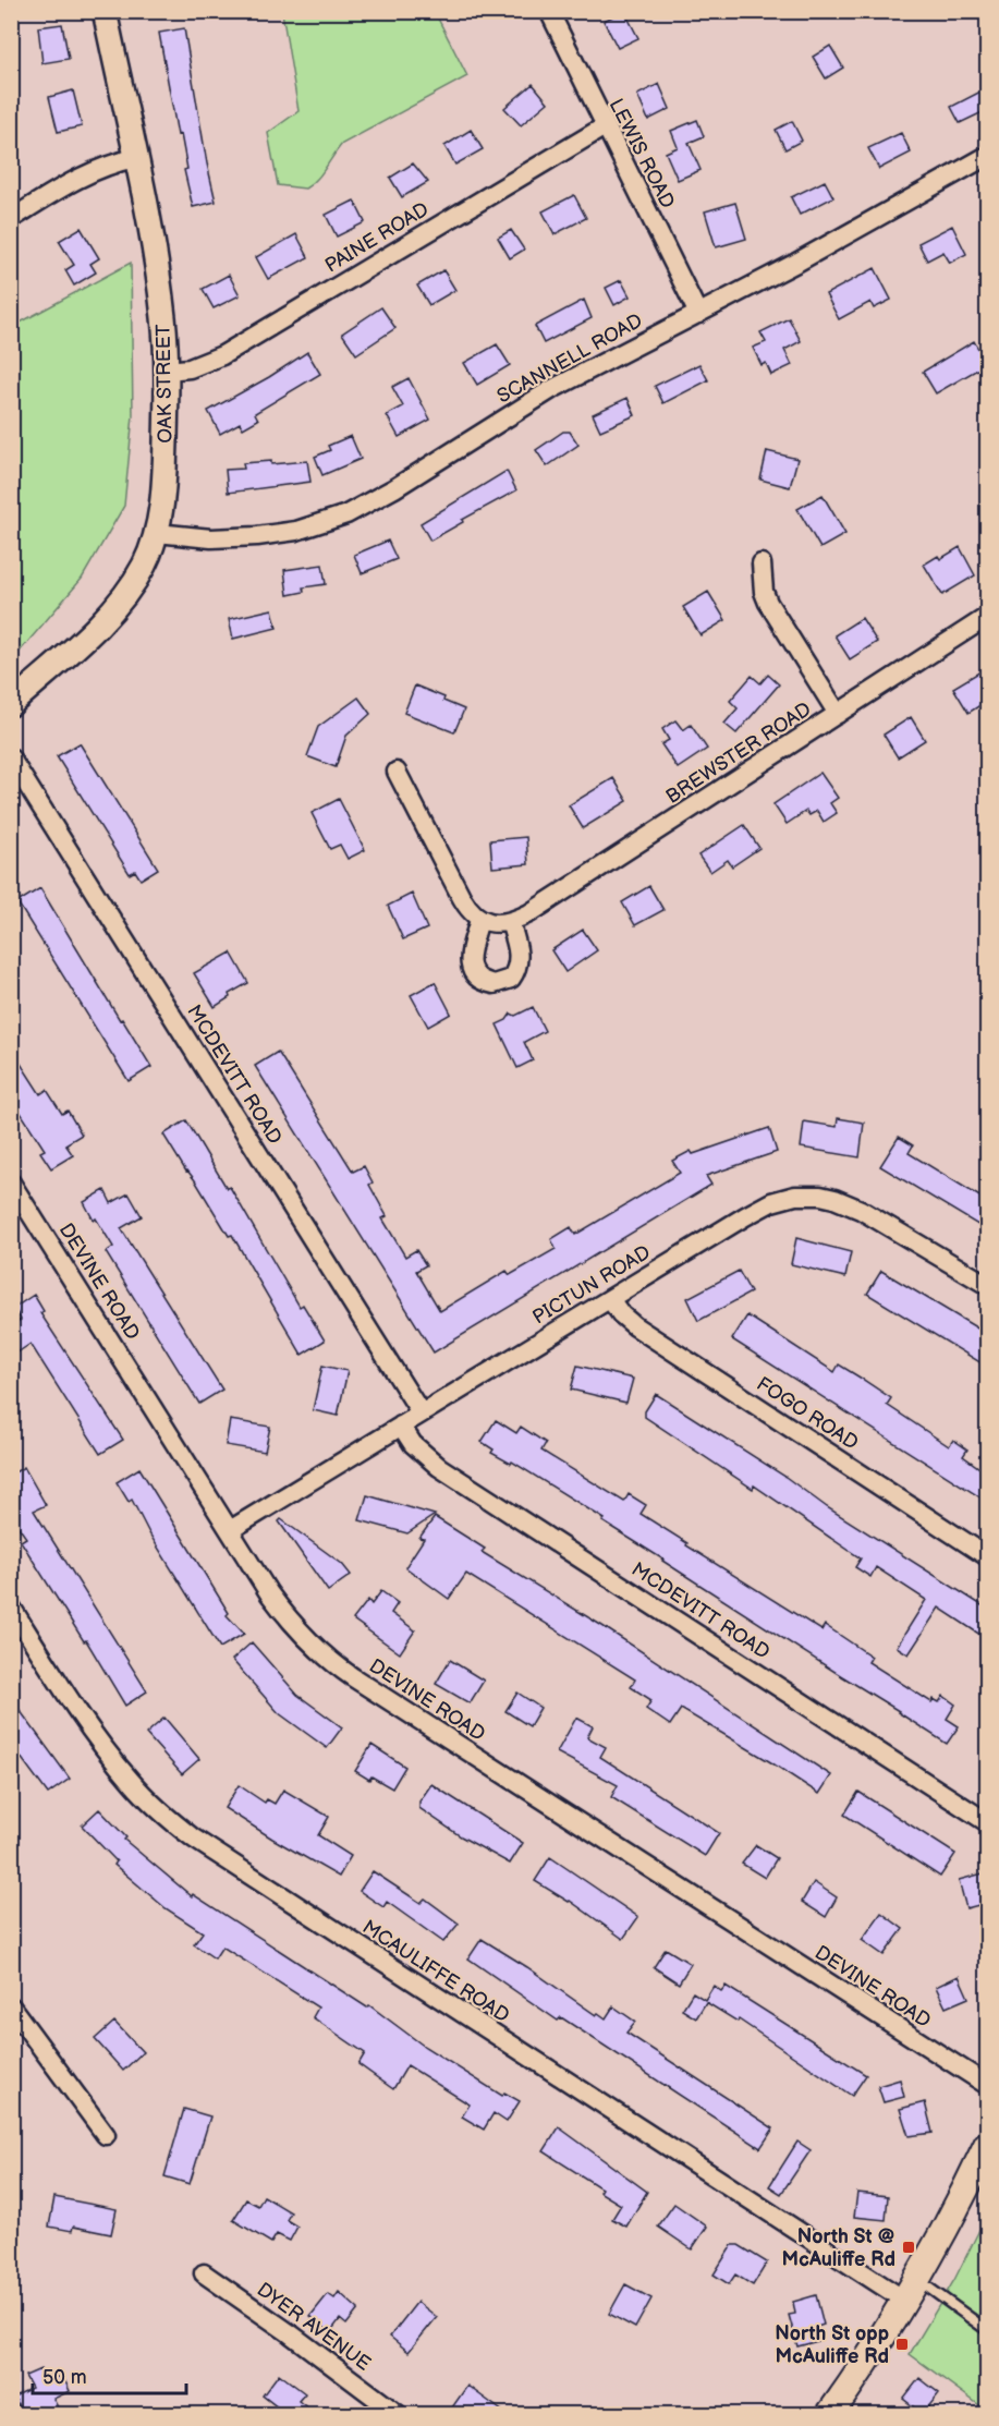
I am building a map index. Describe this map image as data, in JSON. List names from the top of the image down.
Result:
{
  "streets": {
    "street": [
      "LEWIS ROAD",
      "PAINE ROAD",
      "SCANNELL ROAD",
      "OAK STREET",
      "BREWSTER ROAD",
      "MCDEVITT ROAD",
      "DEVINE ROAD",
      "PICTUN ROAD",
      "FOGO ROAD",
      "MCAULIFFE ROAD",
      "DYER AVENUE"
    ]
  },
  "crossings": [
    ["LEWIS ROAD", "PAINE ROAD"],
    ["LEWIS ROAD", "SCANNELL ROAD"],
    ["PAINE ROAD", "OAK STREET"],
    ["SCANNELL ROAD", "OAK STREET"],
    ["MCDEVITT ROAD", "PICTUN ROAD"],
    ["DEVINE ROAD", "PICTUN ROAD"],
    ["PICTUN ROAD", "FOGO ROAD"]
  ],
  "places": {
    "transit": ["North St @ McAuliffe Rd", "North St opp McAuliffe Rd"]
  },
  "scale_bar": "50 m"
}
